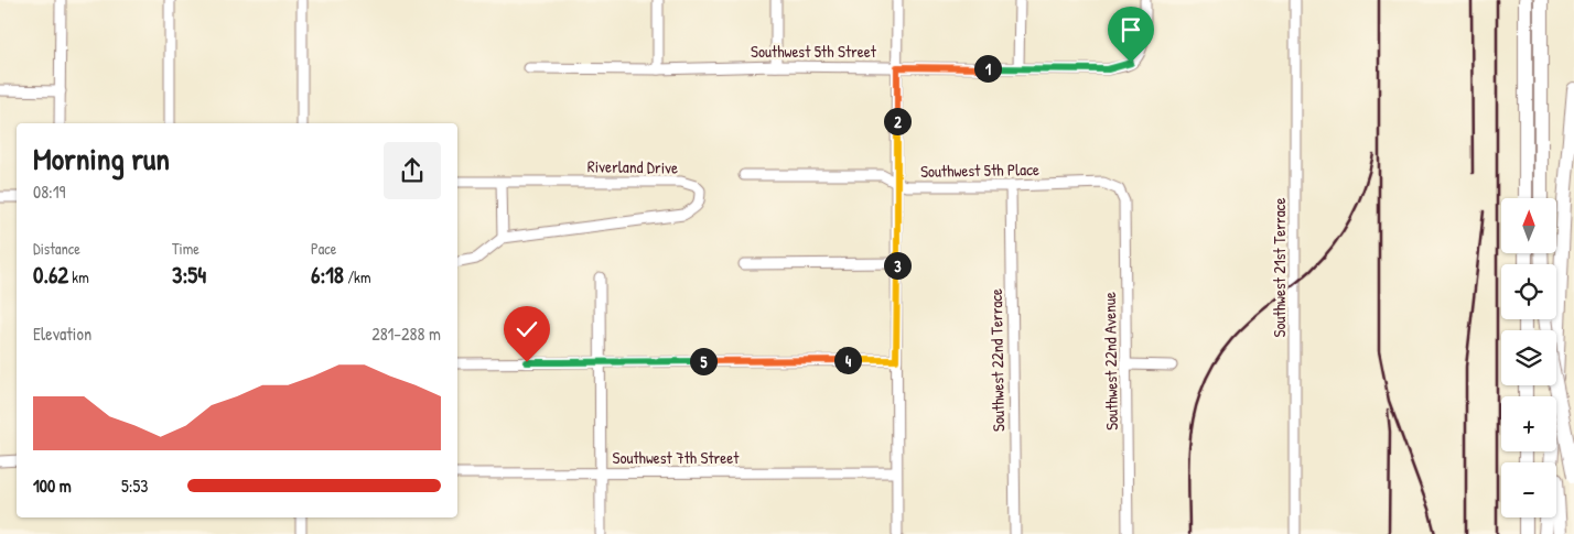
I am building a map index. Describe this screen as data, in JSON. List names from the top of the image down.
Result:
{
  "streets": {
    "street": [
      "Southwest 5th Street",
      "Riverland Drive",
      "Southwest 5th Place",
      "Southwest 21st Terrace",
      "Southwest 22nd Terrace",
      "Southwest 22nd Avenue",
      "Southwest 7th Street"
    ]
  },
  "crossings": [
    ["Southwest 5th Place", "Southwest 22nd Terrace"],
    ["Southwest 5th Place", "Southwest 22nd Avenue"]
  ],
  "north": "top",
  "page": {
    "pins": [
      "1",
      "2",
      "3",
      "4",
      "5"
    ],
    "heading": ["Morning run", "08:19"],
    "map_buttons": ["+", "−"],
    "stats": [
      ["Distance", "0.62 km"],
      ["Time", "3:54"],
      ["Pace", "6:18 /km"]
    ],
    "chart": ["Elevation", "281–288 m"],
    "list": [
      {
        "name": "100 m",
        "note": "5:53"
      }
    ]
  }
}
